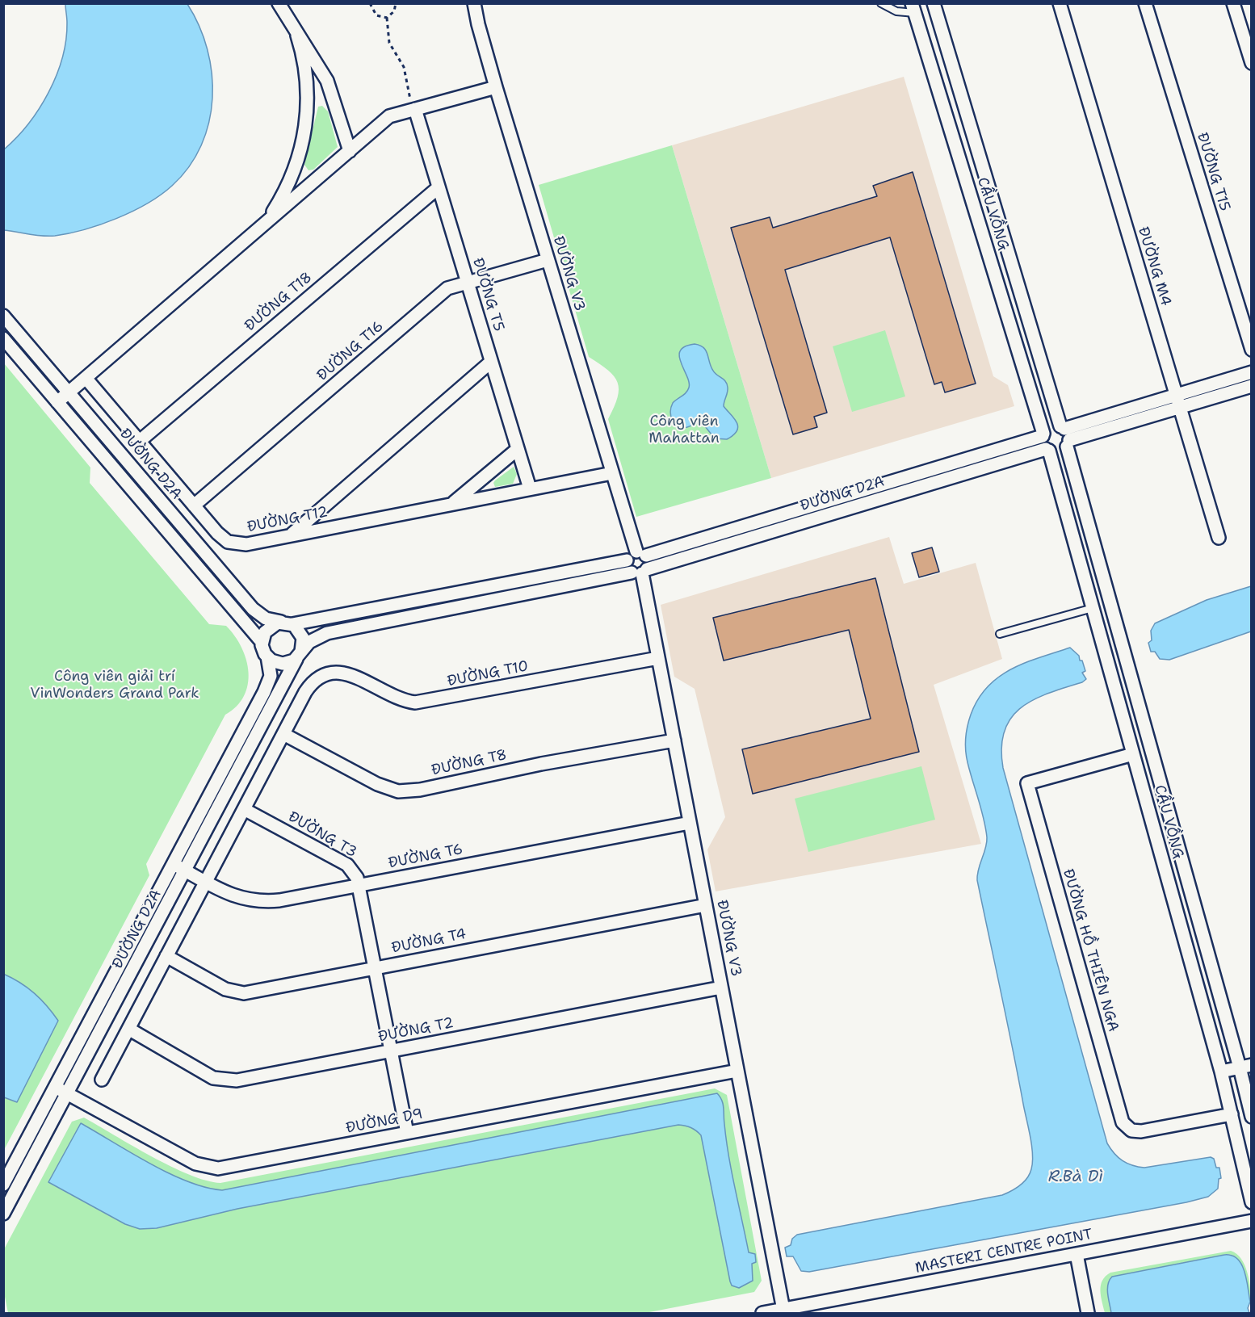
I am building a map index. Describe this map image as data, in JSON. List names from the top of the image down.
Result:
{
  "streets": {
    "street": [
      "ĐƯỜNG T15",
      "CẦU VỒNG",
      "ĐƯỜNG M4",
      "ĐƯỜNG V3",
      "ĐƯỜNG T5",
      "ĐƯỜNG T18",
      "ĐƯỜNG T16",
      "ĐƯỜNG D2A",
      "ĐƯỜNG T12",
      "ĐƯỜNG T10",
      "ĐƯỜNG T8",
      "ĐƯỜNG T3",
      "ĐƯỜNG T6",
      "ĐƯỜNG T4",
      "ĐƯỜNG HỒ THIÊN NGA",
      "ĐƯỜNG T2",
      "ĐƯỜNG D9",
      "MASTERI CENTRE POINT"
    ]
  },
  "crossings": [
    ["CẦU VỒNG", "ĐƯỜNG D2A"],
    ["CẦU VỒNG", "ĐƯỜNG HỒ THIÊN NGA"],
    ["ĐƯỜNG V3", "ĐƯỜNG T16"],
    ["ĐƯỜNG V3", "ĐƯỜNG D2A"],
    ["ĐƯỜNG V3", "ĐƯỜNG T12"],
    ["ĐƯỜNG V3", "ĐƯỜNG T10"],
    ["ĐƯỜNG V3", "ĐƯỜNG T8"],
    ["ĐƯỜNG V3", "ĐƯỜNG T6"],
    ["ĐƯỜNG V3", "ĐƯỜNG T4"],
    ["ĐƯỜNG V3", "ĐƯỜNG T2"],
    ["ĐƯỜNG V3", "ĐƯỜNG D9"],
    ["ĐƯỜNG V3", "MASTERI CENTRE POINT"],
    ["ĐƯỜNG T5", "ĐƯỜNG T18"],
    ["ĐƯỜNG T5", "ĐƯỜNG T16"],
    ["ĐƯỜNG T5", "ĐƯỜNG T12"],
    ["ĐƯỜNG T18", "ĐƯỜNG T12"],
    ["ĐƯỜNG T16", "ĐƯỜNG T12"],
    ["ĐƯỜNG D2A", "ĐƯỜNG T6"],
    ["ĐƯỜNG D2A", "ĐƯỜNG D9"],
    ["ĐƯỜNG T10", "ĐƯỜNG T8"],
    ["ĐƯỜNG T3", "ĐƯỜNG T6"],
    ["ĐƯỜNG T3", "ĐƯỜNG T4"],
    ["ĐƯỜNG T3", "ĐƯỜNG T2"],
    ["ĐƯỜNG T3", "ĐƯỜNG D9"]
  ],
  "water": ["R.Bà Dì"],
  "parks": ["Công viên Mahattan", "Công viên giải trí VinWonders Grand Park"]
}
